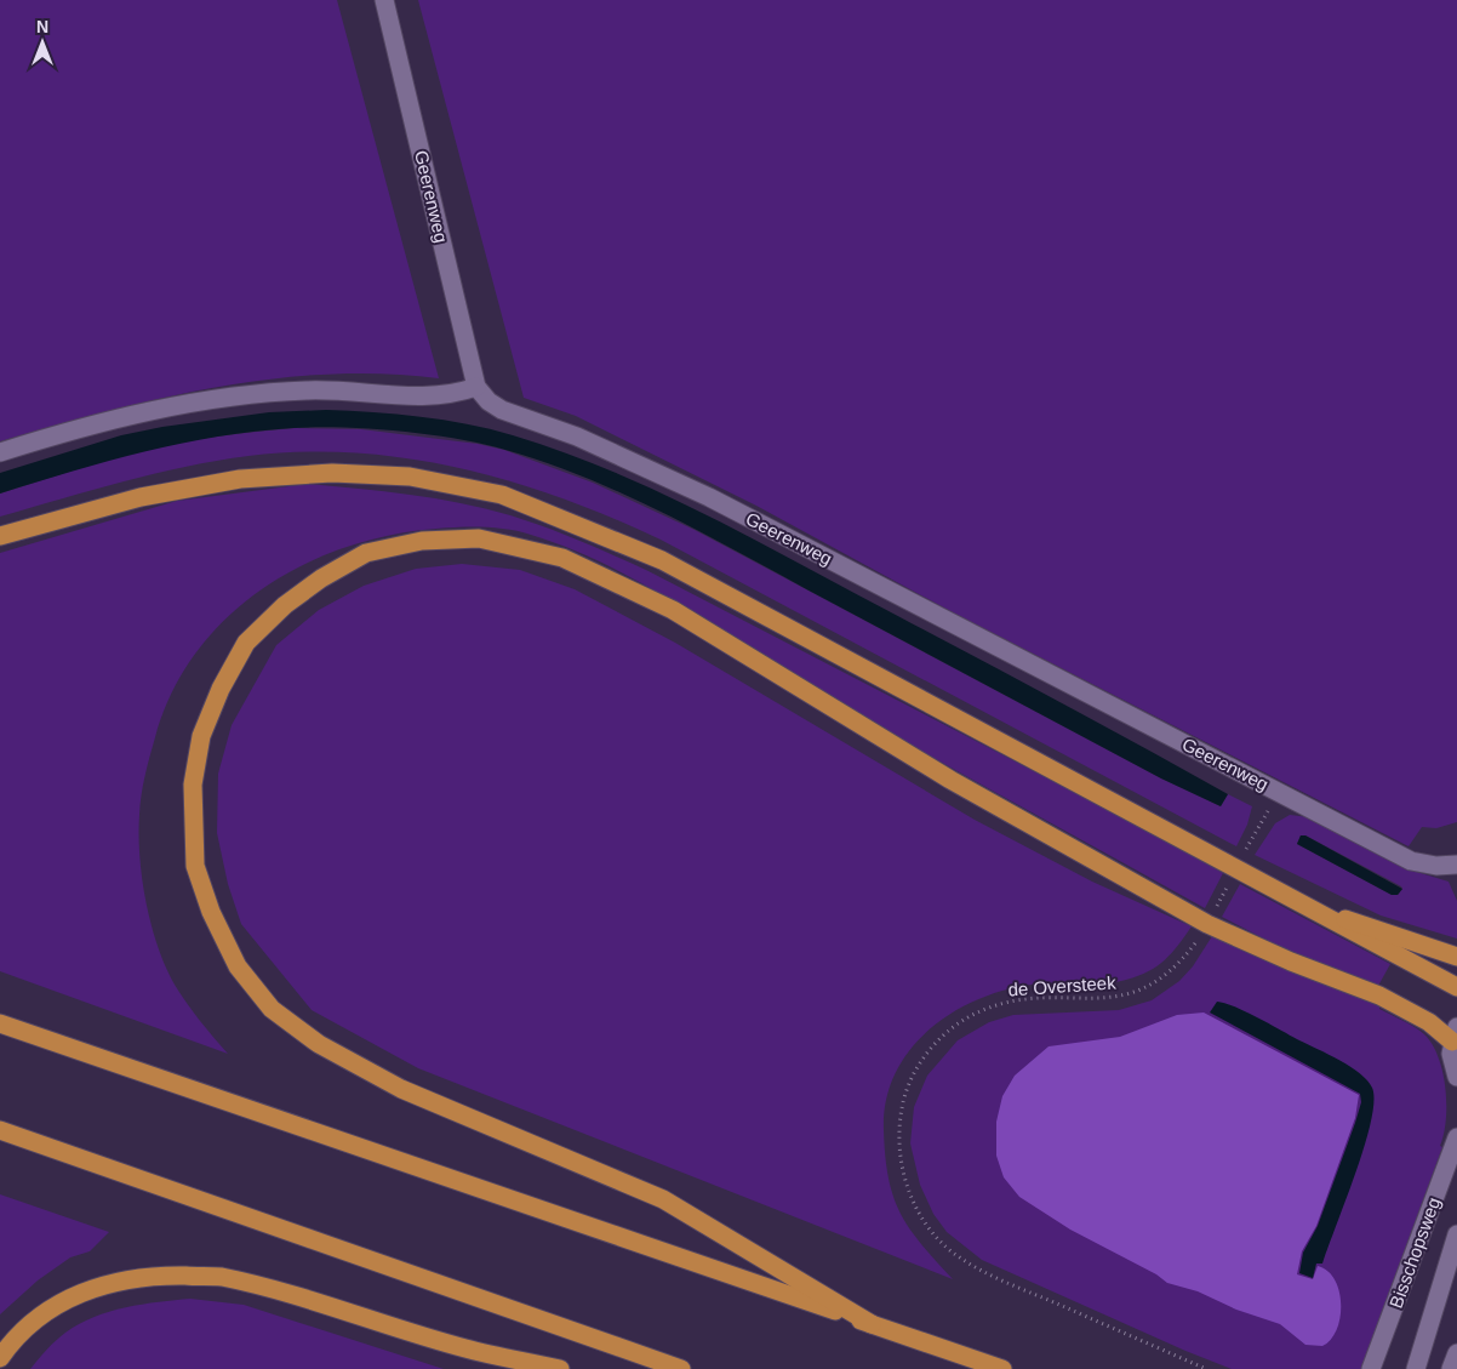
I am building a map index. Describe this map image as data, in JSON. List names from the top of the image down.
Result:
{
  "streets": {
    "street": ["Geerenweg", "Bisschopsweg"],
    "path": ["de Oversteek"]
  },
  "crossings": [
    ["Geerenweg", "de Oversteek"]
  ],
  "north": "top"
}
